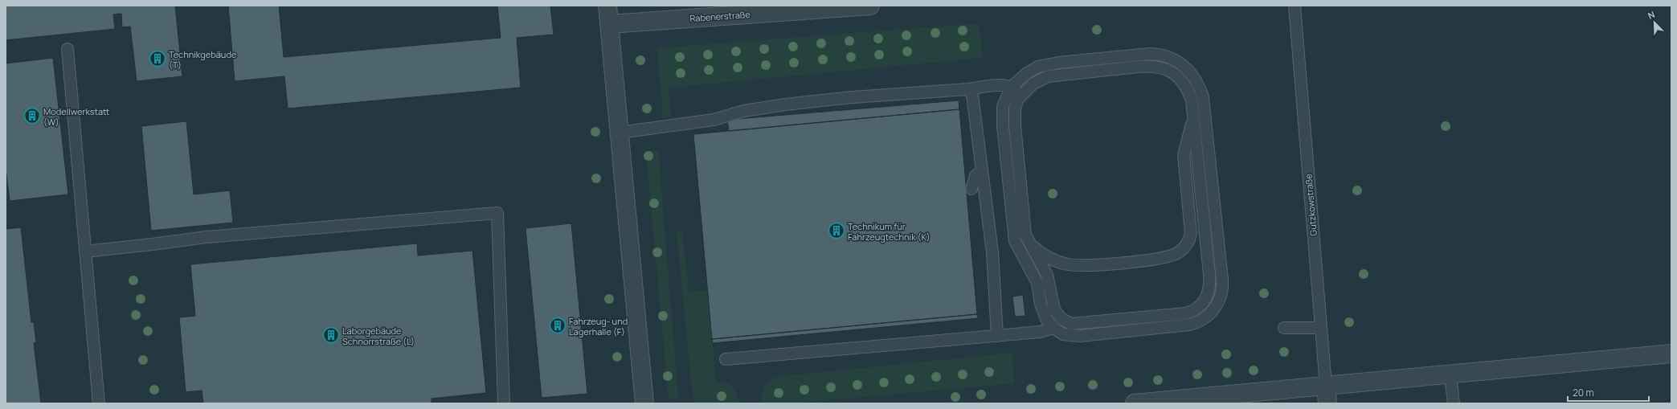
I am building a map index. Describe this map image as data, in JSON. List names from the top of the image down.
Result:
{
  "streets": {
    "street": ["Rabenerstraße", "Gutzkowstraße"]
  },
  "places": {
    "building": [
      "Technikgebäude (T)",
      "Modellwerkstatt (W)",
      "Technikum für Fahrzeugtechnik (K)",
      "Fahrzeug- und Lagerhalle (F)",
      "Laborgebäude Schnorrstraße (L)"
    ]
  },
  "scale_bar": "20 m",
  "north": "top left"
}
